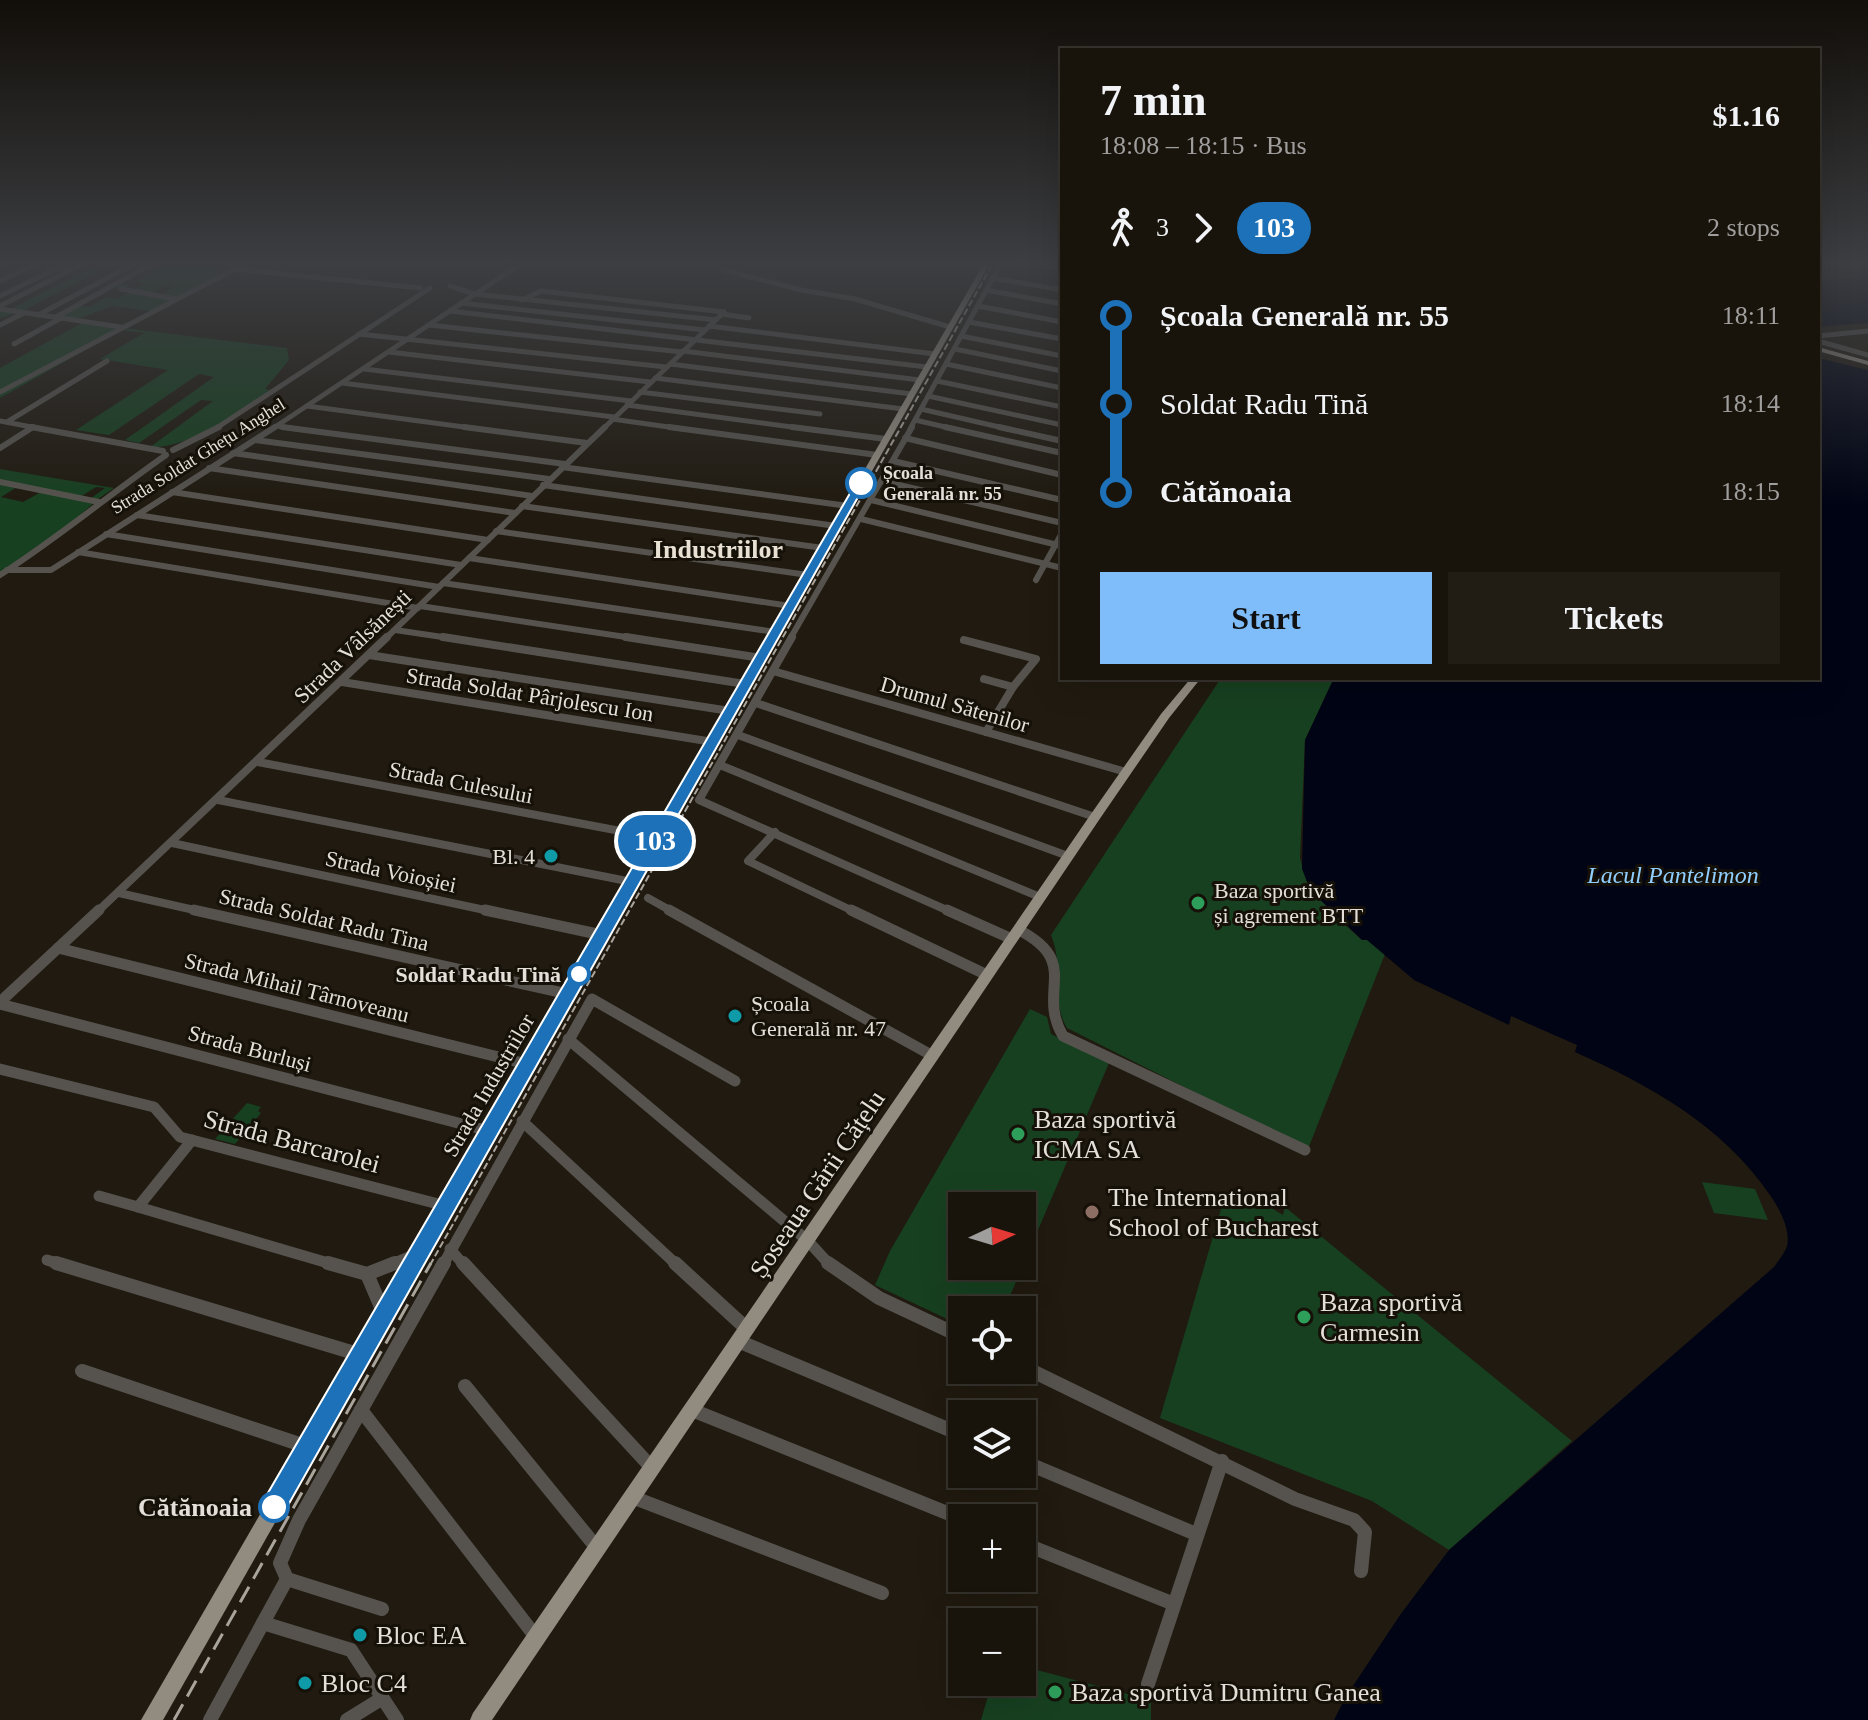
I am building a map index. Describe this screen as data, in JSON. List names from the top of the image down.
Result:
{
  "streets": {
    "main road": ["Strada Industriilor", "Șoseaua Gării Cățelu"],
    "street": [
      "Strada Soldat Ghețu Anghel",
      "Strada Vâlsănești",
      "Strada Soldat Pârjolescu Ion",
      "Drumul Sătenilor",
      "Strada Culesului",
      "Strada Voioșiei",
      "Strada Soldat Radu Tina",
      "Strada Mihail Târnoveanu",
      "Strada Burluși",
      "Strada Barcarolei"
    ]
  },
  "crossings": [
    ["Strada Vâlsănești", "Strada Soldat Pârjolescu Ion"],
    ["Strada Vâlsănești", "Strada Culesului"],
    ["Strada Vâlsănești", "Strada Voioșiei"],
    ["Strada Vâlsănești", "Strada Soldat Radu Tina"],
    ["Strada Vâlsănești", "Strada Mihail Târnoveanu"],
    ["Strada Vâlsănești", "Strada Burluși"],
    ["Strada Soldat Pârjolescu Ion", "Strada Industriilor"],
    ["Drumul Sătenilor", "Șoseaua Gării Cățelu"],
    ["Strada Culesului", "Strada Industriilor"],
    ["Strada Voioșiei", "Strada Industriilor"],
    ["Strada Soldat Radu Tina", "Strada Industriilor"],
    ["Strada Mihail Târnoveanu", "Strada Industriilor"],
    ["Strada Burluși", "Strada Industriilor"],
    ["Strada Industriilor", "Strada Barcarolei"]
  ],
  "districts": ["Industriilor"],
  "water": ["Lacul Pantelimon"],
  "places": [
    "Școala Generală nr. 55",
    "Bl. 4",
    "Baza sportivă și agrement BTT",
    "Soldat Radu Tină",
    "Școala Generală nr. 47",
    "Baza sportivă ICMA SA",
    "The International School of Bucharest",
    "Baza sportivă Carmesin",
    "Cătănoaia",
    "Bloc EA",
    "Bloc C4",
    "Baza sportivă Dumitru Ganea"
  ],
  "lines": ["bus line 103"],
  "north": "right",
  "page": {
    "on_map": "103",
    "heading": ["7 min", "18:08 – 18:15 · Bus", "$1.16"],
    "legs": ["3", "103", "2 stops"],
    "list": [
      {
        "name": "Școala Generală nr. 55",
        "value": "18:11"
      },
      {
        "name": "Soldat Radu Tină",
        "value": "18:14"
      },
      {
        "name": "Cătănoaia",
        "value": "18:15"
      }
    ],
    "buttons": ["Start", "Tickets"],
    "map_buttons": ["+", "−"]
  }
}
